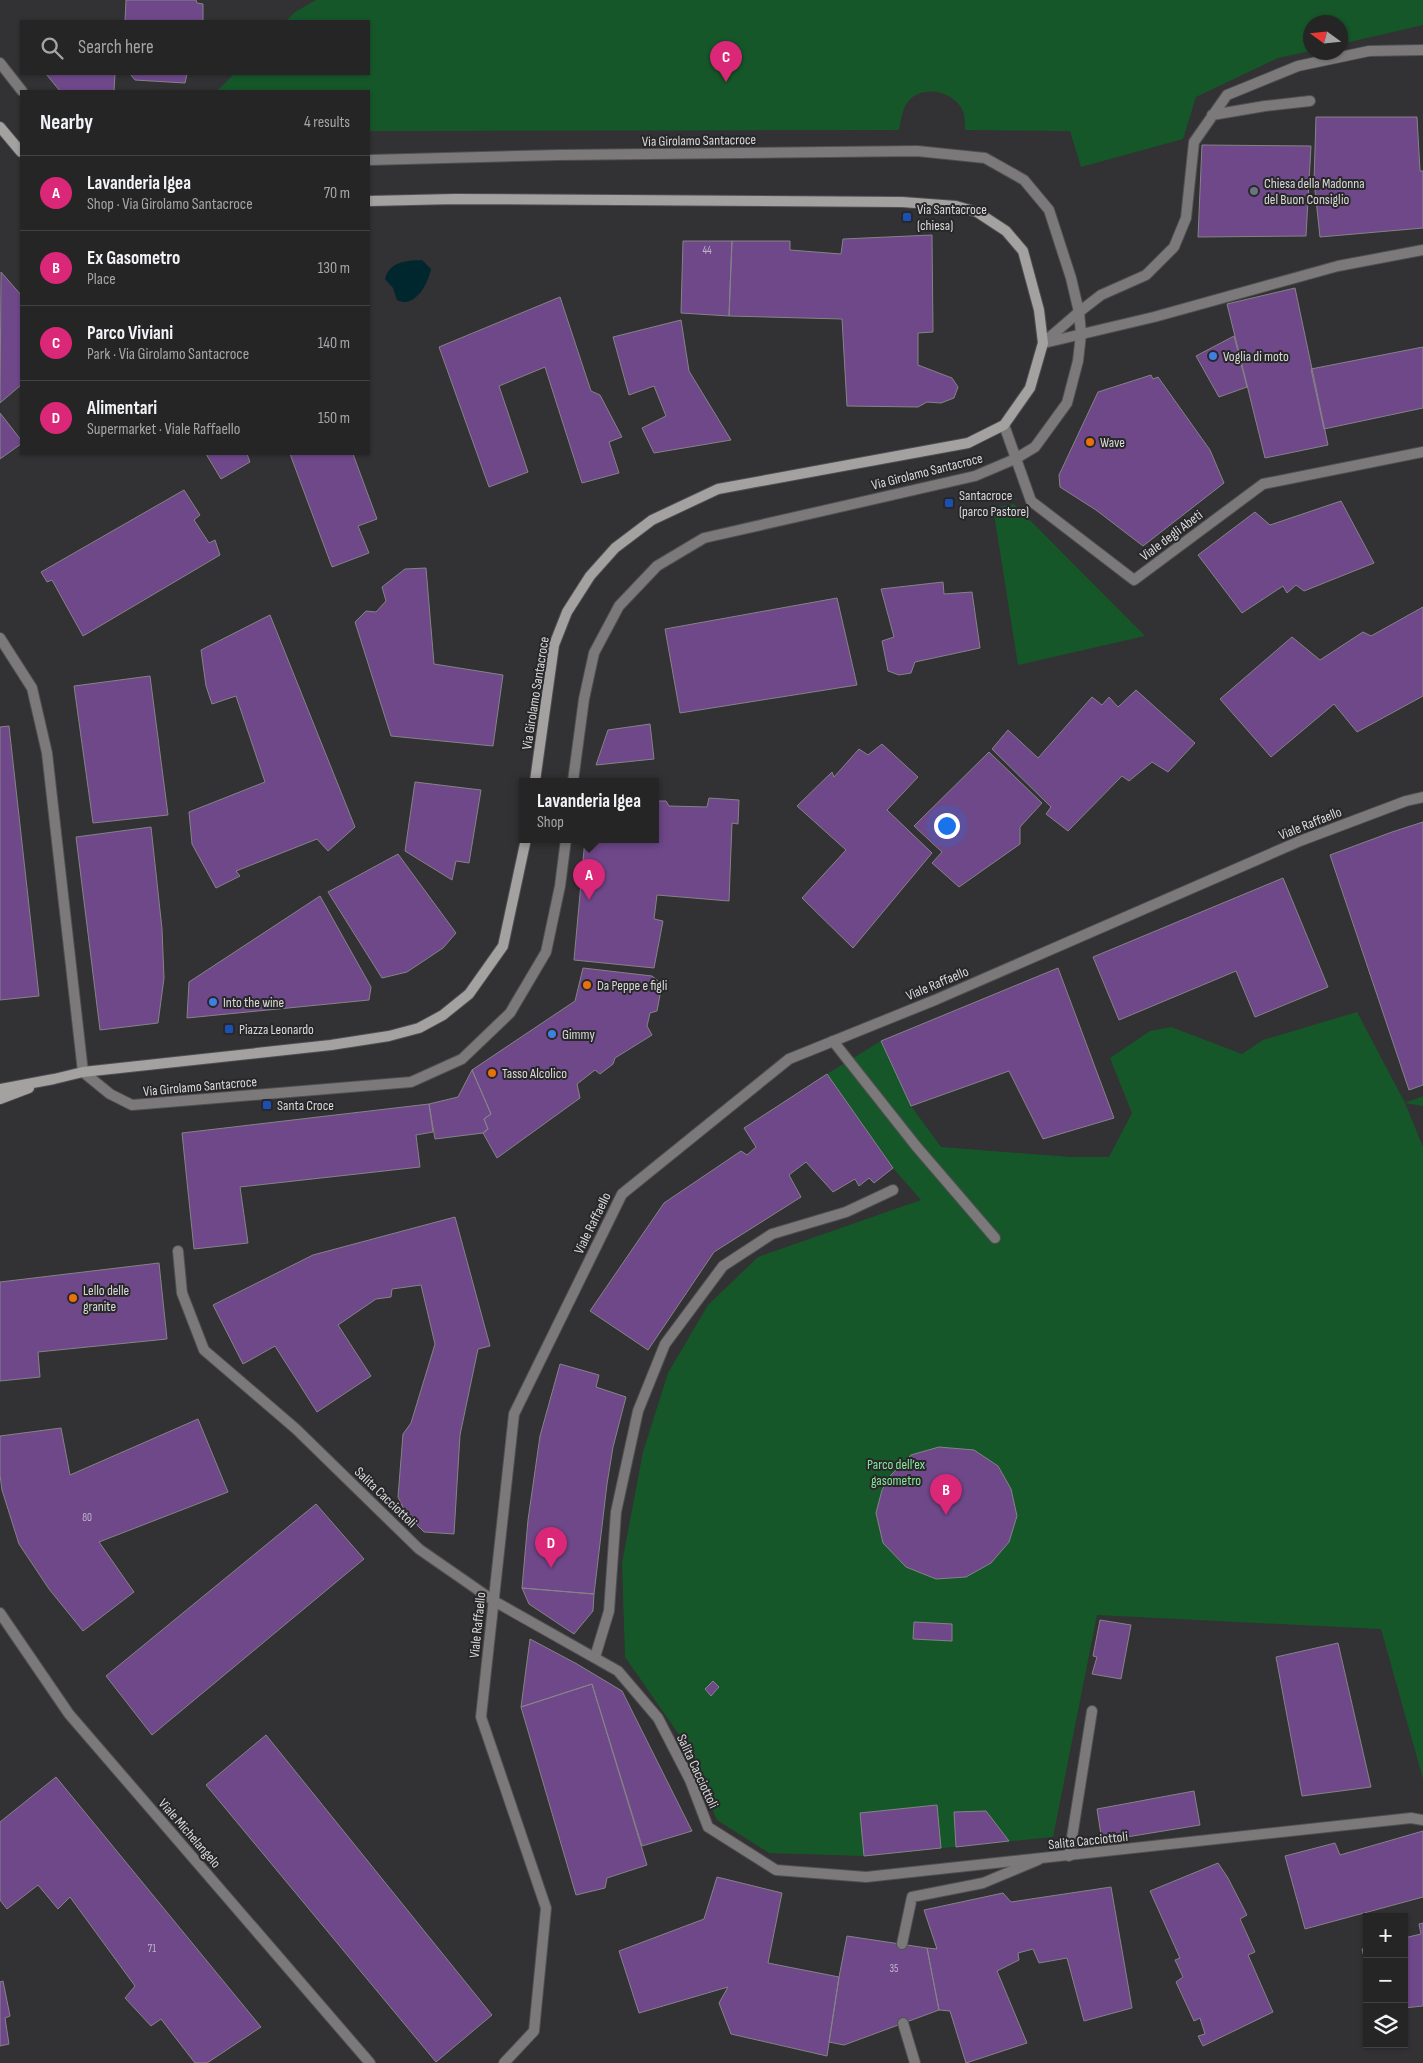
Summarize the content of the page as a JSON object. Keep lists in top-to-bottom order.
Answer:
{
  "streets": {
    "street": [
      "Via Girolamo Santacroce",
      "Viale degli Abeti",
      "Viale Raffaello",
      "Salita Cacciottoli",
      "Viale Michelangelo"
    ]
  },
  "crossings": [
    ["Via Girolamo Santacroce", "Viale degli Abeti"],
    ["Viale Raffaello", "Salita Cacciottoli"]
  ],
  "parks": ["Parco dell’ex gasometro"],
  "places": {
    "other": [
      "Chiesa della Madonna del Buon Consiglio",
      "Voglia di moto",
      "Wave",
      "Da Peppe e figli",
      "Into the wine",
      "Gimmy",
      "Tasso Alcolico",
      "Lello delle granite"
    ],
    "transit": [
      "Via Santacroce (chiesa)",
      "Santacroce (parco Pastore)",
      "Piazza Leonardo",
      "Santa Croce"
    ]
  },
  "house_numbers": [
    "44",
    "80",
    "71",
    "35"
  ],
  "north": "left",
  "page": {
    "search": "Search here",
    "pins": [
      "C",
      "A",
      "B",
      "D"
    ],
    "heading": ["Nearby", "4 results"],
    "list": [
      {
        "mark": "A",
        "name": "Lavanderia Igea",
        "note": "Shop · Via Girolamo Santacroce",
        "value": "70 m"
      },
      {
        "mark": "B",
        "name": "Ex Gasometro",
        "note": "Place",
        "value": "130 m"
      },
      {
        "mark": "C",
        "name": "Parco Viviani",
        "note": "Park · Via Girolamo Santacroce",
        "value": "140 m"
      },
      {
        "mark": "D",
        "name": "Alimentari",
        "note": "Supermarket · Viale Raffaello",
        "value": "150 m"
      }
    ],
    "popup": ["Lavanderia Igea", "Shop"],
    "map_buttons": ["+", "−"]
  }
}
